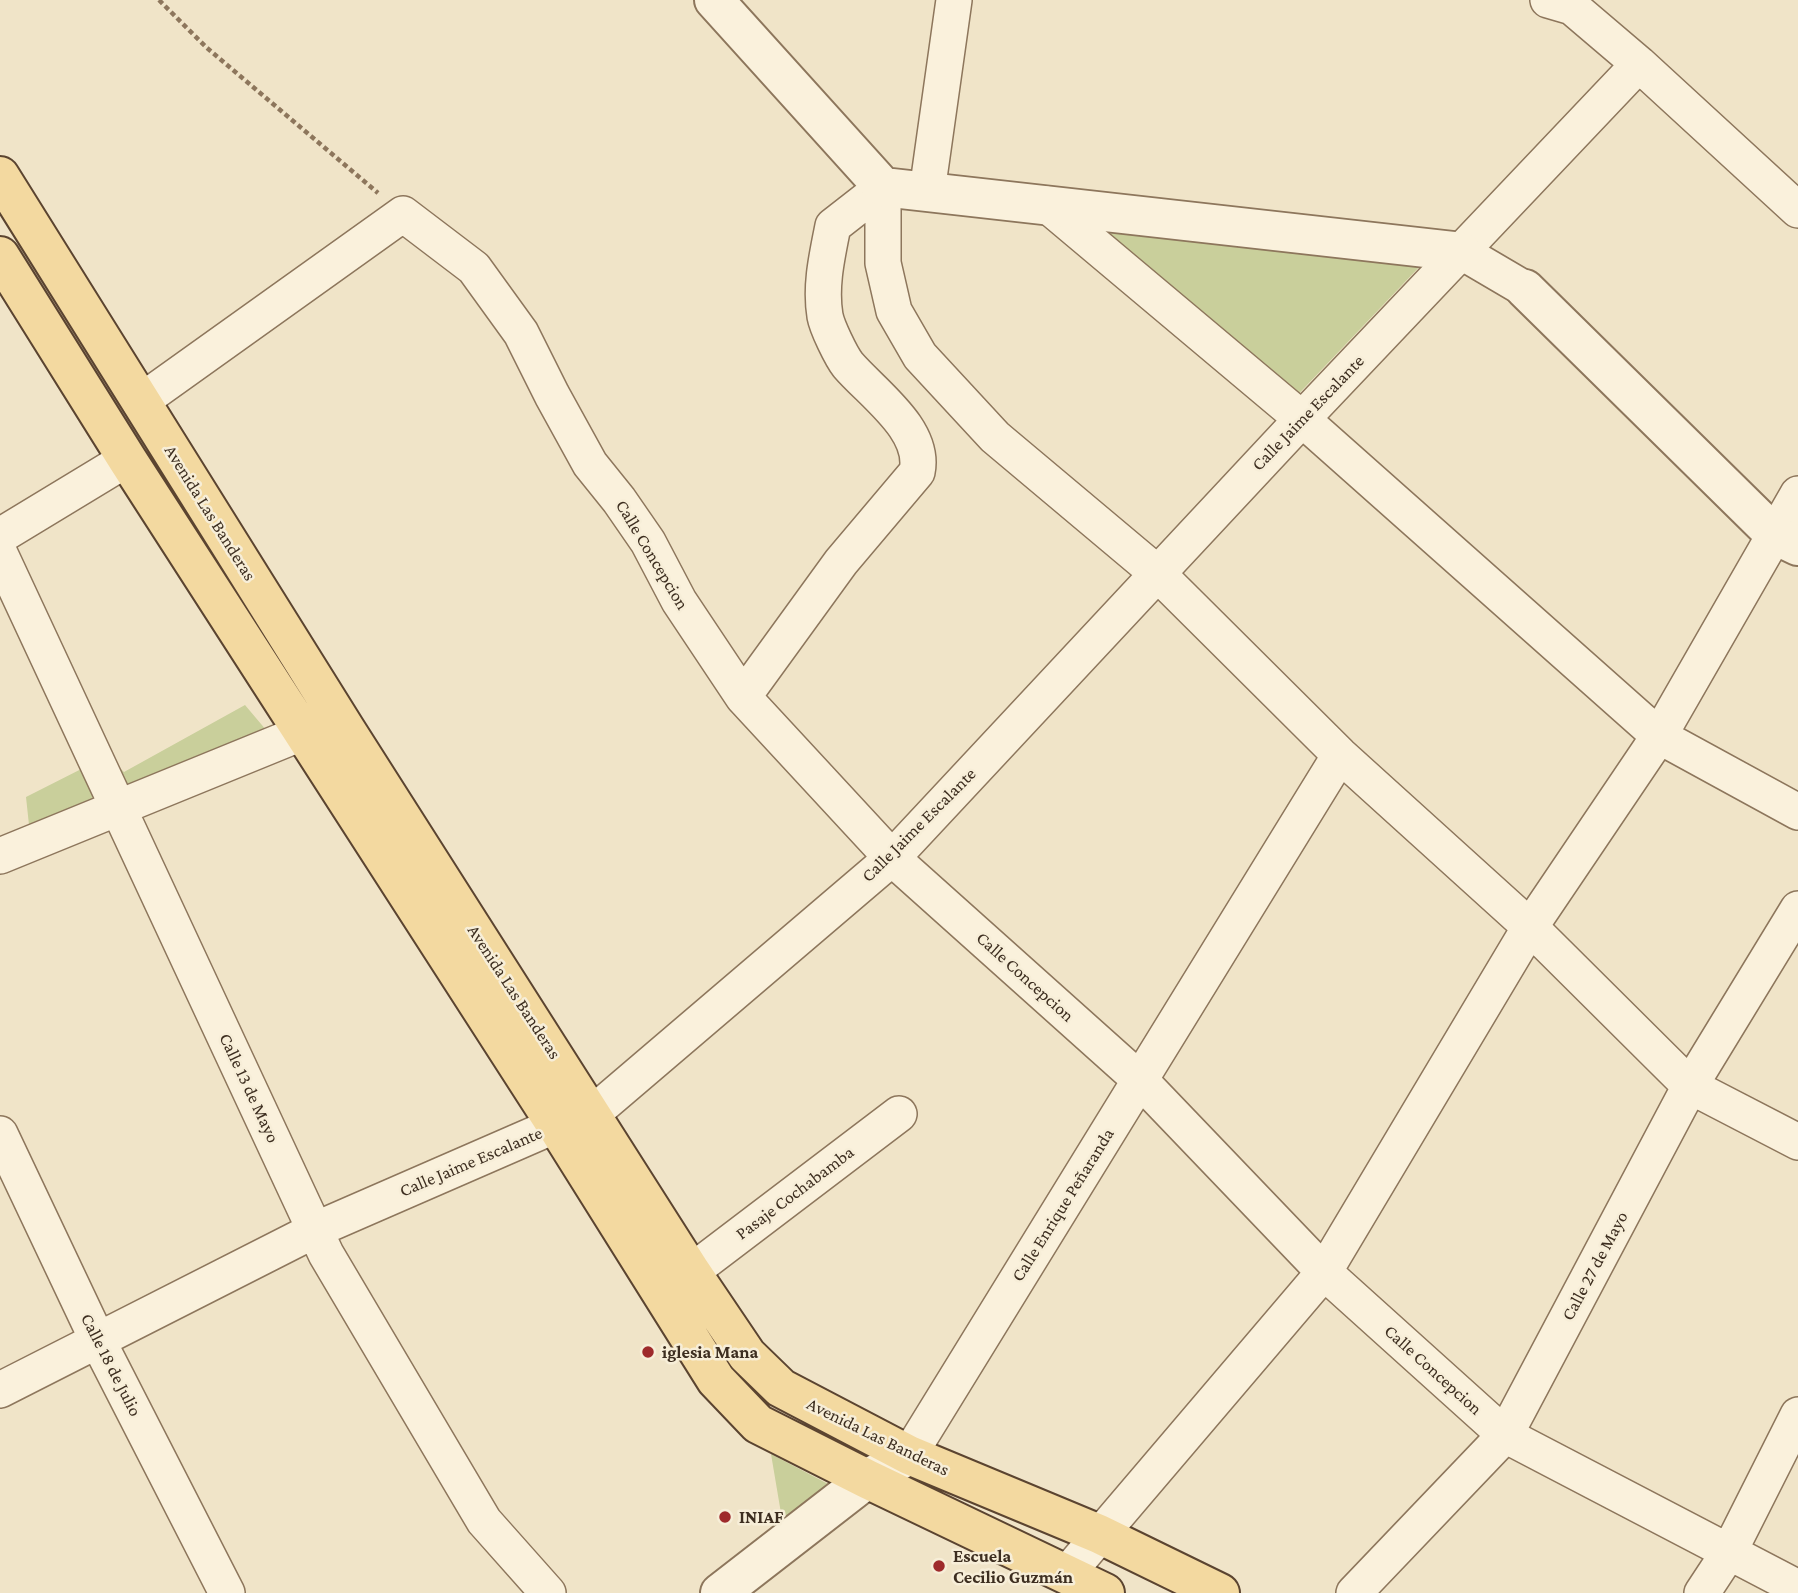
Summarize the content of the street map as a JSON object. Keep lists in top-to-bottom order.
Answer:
{
  "streets": {
    "main road": ["Avenida Las Banderas"],
    "street": [
      "Calle Jaime Escalante",
      "Calle Concepcion",
      "Calle 13 de Mayo",
      "Pasaje Cochabamba",
      "Calle Enrique Peñaranda",
      "Calle 27 de Mayo",
      "Calle 18 de Julio"
    ]
  },
  "crossings": [
    ["Calle Jaime Escalante", "Avenida Las Banderas"],
    ["Calle Jaime Escalante", "Calle Concepcion"],
    ["Calle Jaime Escalante", "Calle 13 de Mayo"],
    ["Calle Jaime Escalante", "Calle 18 de Julio"],
    ["Avenida Las Banderas", "Pasaje Cochabamba"],
    ["Avenida Las Banderas", "Calle Enrique Peñaranda"],
    ["Calle Concepcion", "Calle Enrique Peñaranda"],
    ["Calle Concepcion", "Calle 27 de Mayo"]
  ],
  "places": ["iglesia Mana", "INIAF", "Escuela Cecilio Guzmán"]
}
